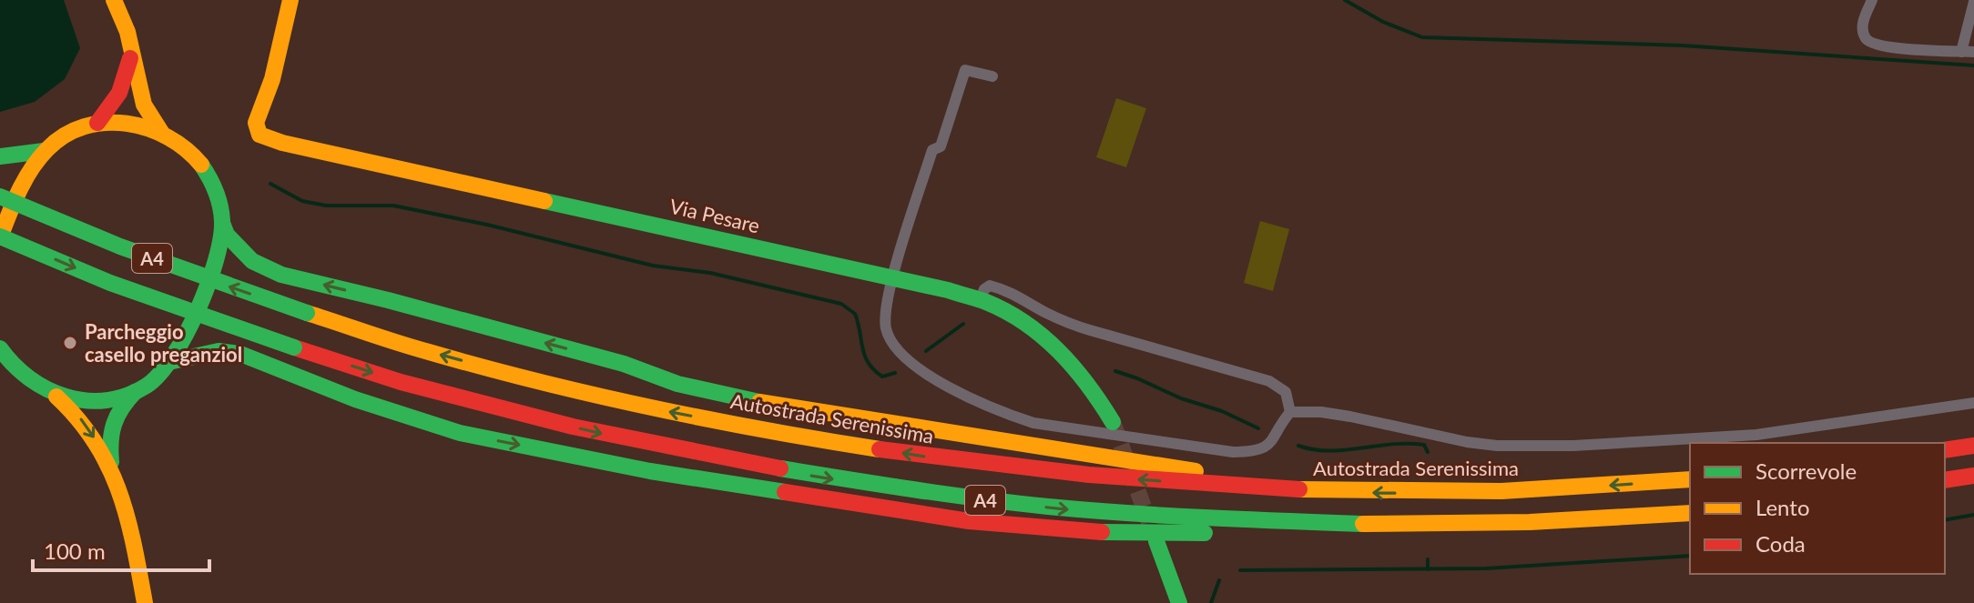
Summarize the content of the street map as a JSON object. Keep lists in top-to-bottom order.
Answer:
{
  "streets": {
    "main road": ["Via Pesare", "A4", "Autostrada Serenissima"]
  },
  "places": ["Parcheggio casello preganziol"],
  "legend": ["Scorrevole", "Lento", "Coda"],
  "scale_bar": "100 m"
}
